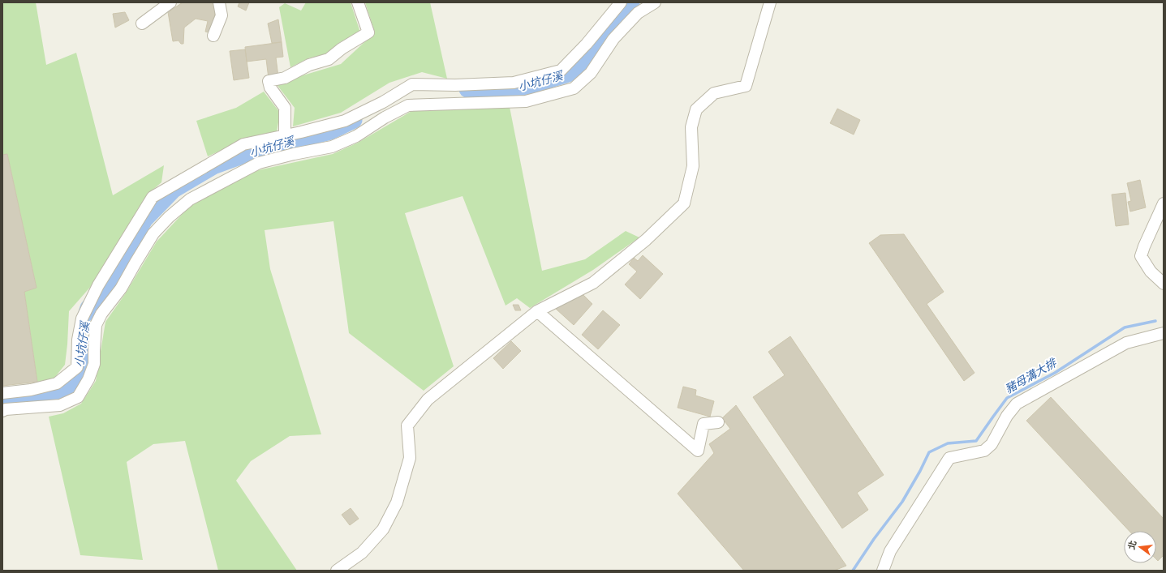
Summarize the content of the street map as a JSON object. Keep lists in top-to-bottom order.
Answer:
{
  "water": ["小坑仔溪", "豬母溝大排"],
  "north": "left"
}
